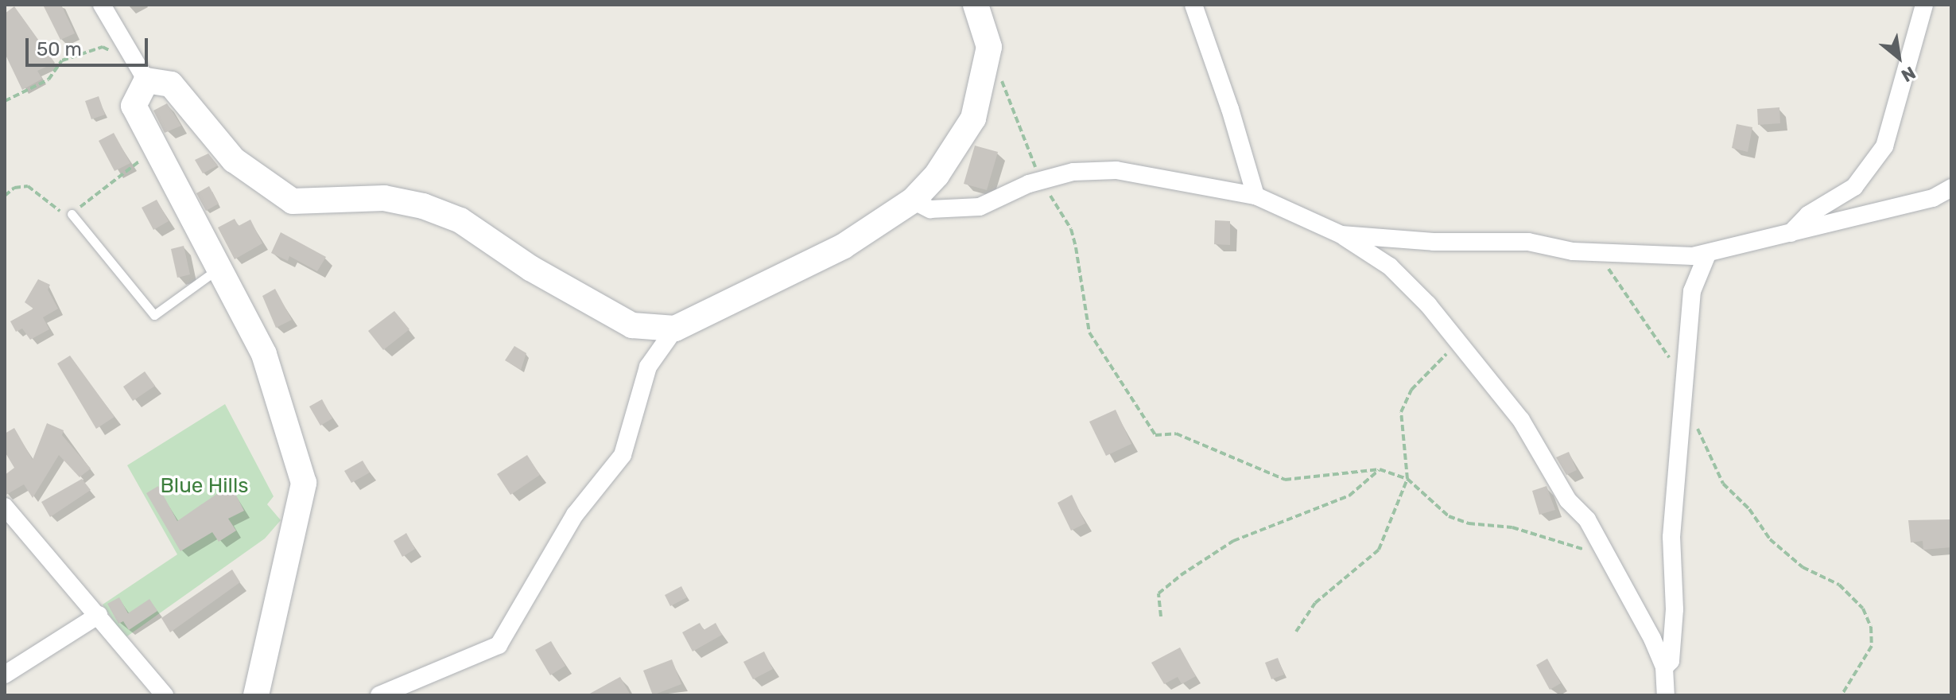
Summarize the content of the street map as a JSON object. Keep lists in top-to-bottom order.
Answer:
{
  "parks": ["Blue Hills"],
  "scale_bar": "50 m",
  "north": "bottom right"
}
